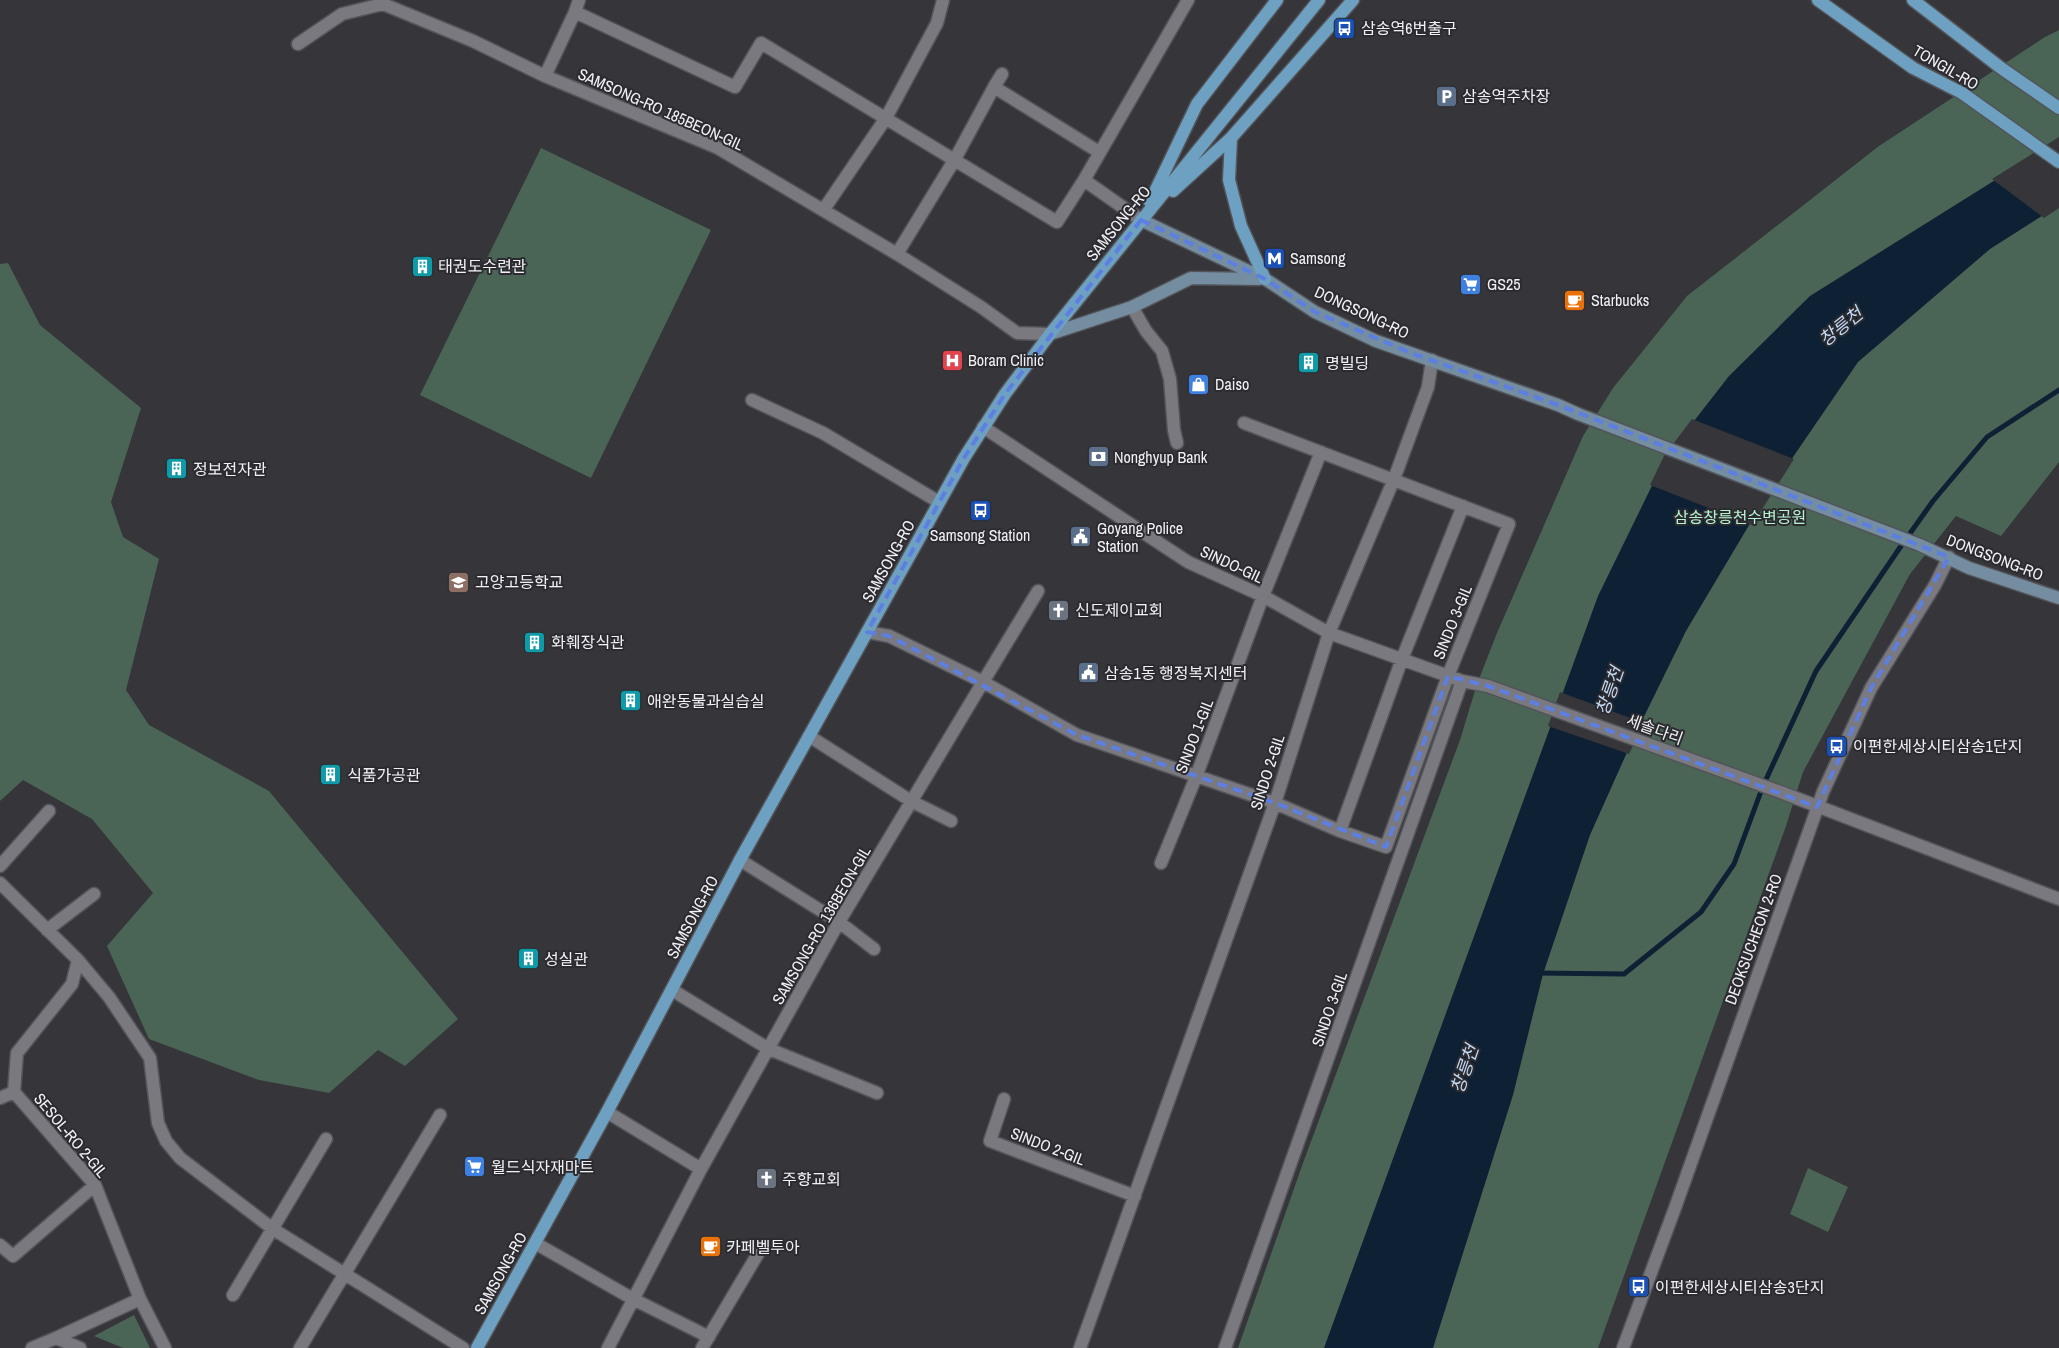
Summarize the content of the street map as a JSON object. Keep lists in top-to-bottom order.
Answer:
{
  "streets": {
    "main road": ["TONGIL-RO", "SAMSONG-RO", "DONGSONG-RO"],
    "street": [
      "SAMSONG-RO 185BEON-GIL",
      "SINDO-GIL",
      "SINDO 3-GIL",
      "세솔다리",
      "SINDO 1-GIL",
      "SINDO 2-GIL",
      "SAMSONG-RO 136BEON-GIL",
      "DEOKSUCHEON 2-RO",
      "SESOL-RO 2-GIL"
    ]
  },
  "crossings": [
    ["SAMSONG-RO 185BEON-GIL", "SAMSONG-RO"],
    ["SAMSONG-RO", "DONGSONG-RO"],
    ["SAMSONG-RO", "SINDO-GIL"],
    ["DONGSONG-RO", "SINDO 2-GIL"],
    ["DONGSONG-RO", "DEOKSUCHEON 2-RO"],
    ["SINDO-GIL", "SINDO 3-GIL"],
    ["SINDO-GIL", "세솔다리"],
    ["SINDO-GIL", "SINDO 1-GIL"],
    ["SINDO-GIL", "SINDO 2-GIL"],
    ["세솔다리", "DEOKSUCHEON 2-RO"]
  ],
  "water": ["창릉천"],
  "parks": ["삼송창릉천수변공원"],
  "places": {
    "bus stop": [
      "삼송역6번출구",
      "Samsong Station",
      "이편한세상시티삼송1단지",
      "이편한세상시티삼송3단지"
    ],
    "parking": ["삼송역주차장"],
    "metro station": ["Samsong"],
    "building": [
      "태권도수련관",
      "명빌딩",
      "정보전자관",
      "화훼장식관",
      "애완동물과실습실",
      "식품가공관",
      "성실관"
    ],
    "supermarket": ["GS25", "월드식자재마트"],
    "cafe": ["Starbucks", "카페벨투아"],
    "hospital": ["Boram Clinic"],
    "shop": ["Daiso"],
    "bank": ["Nonghyup Bank"],
    "public building": ["Goyang Police Station", "삼송1동 행정복지센터"],
    "school or university": ["고양고등학교"],
    "church": ["신도제이교회", "주향교회"]
  }
}
